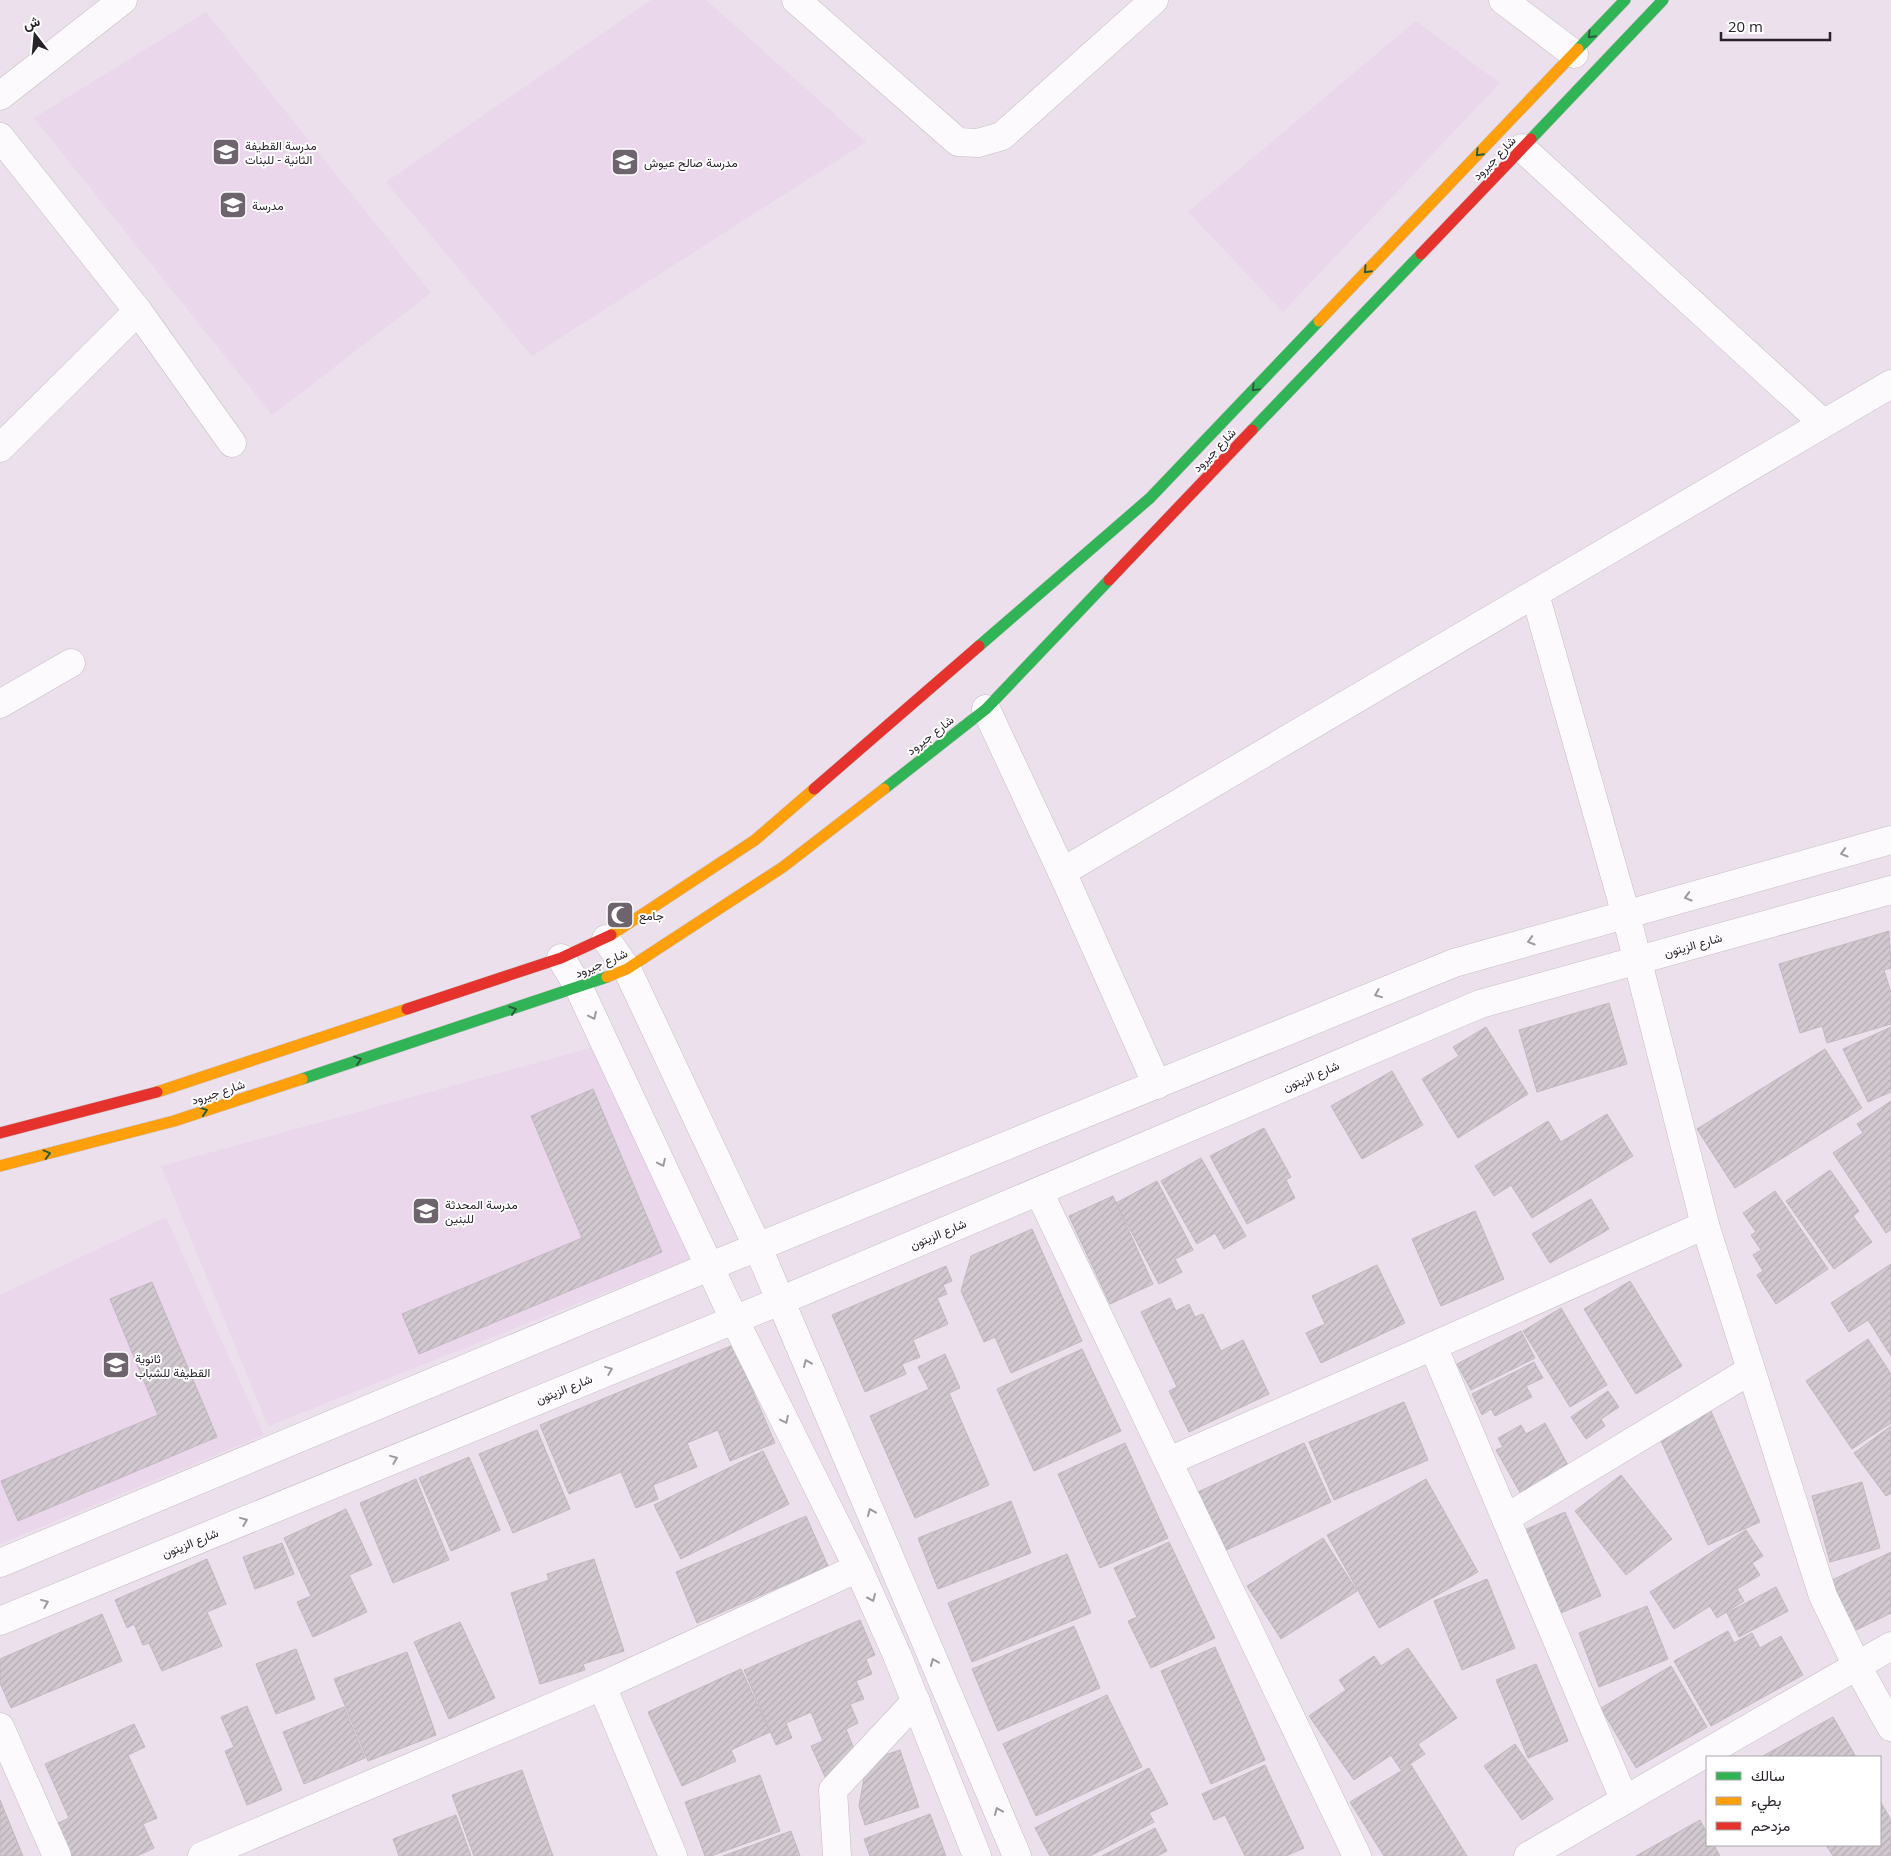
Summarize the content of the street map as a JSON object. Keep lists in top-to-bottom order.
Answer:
{
  "streets": {
    "main road": ["شارع جيرود"],
    "street": ["شارع الزيتون"]
  },
  "places": {
    "school or university": [
      "مدرسة القطيفة الثانية - للبنات",
      "مدرسة صالح عيوش",
      "مدرسة",
      "مدرسة المحدثة للبنين",
      "ثانوية القطيفة للشباب"
    ],
    "mosque": ["جامع"]
  },
  "legend": ["سالك", "بطيء", "مزدحم"],
  "scale_bar": "20 m",
  "north": "top"
}
